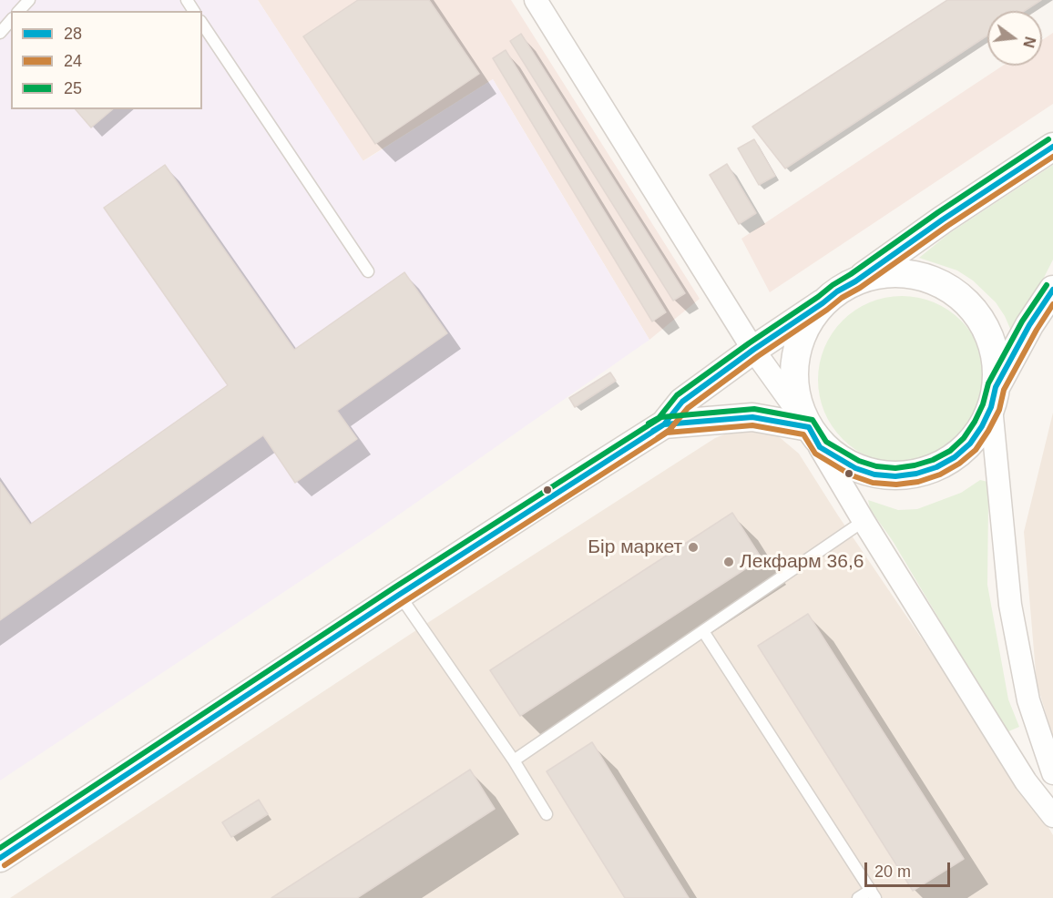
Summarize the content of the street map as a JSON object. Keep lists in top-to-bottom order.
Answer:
{
  "places": ["Бір маркет", "Лекфарм 36,6"],
  "lines": ["transit line 25", "transit line 28", "transit line 24"],
  "legend": ["28", "24", "25"],
  "scale_bar": "20 m",
  "north": "right"
}
